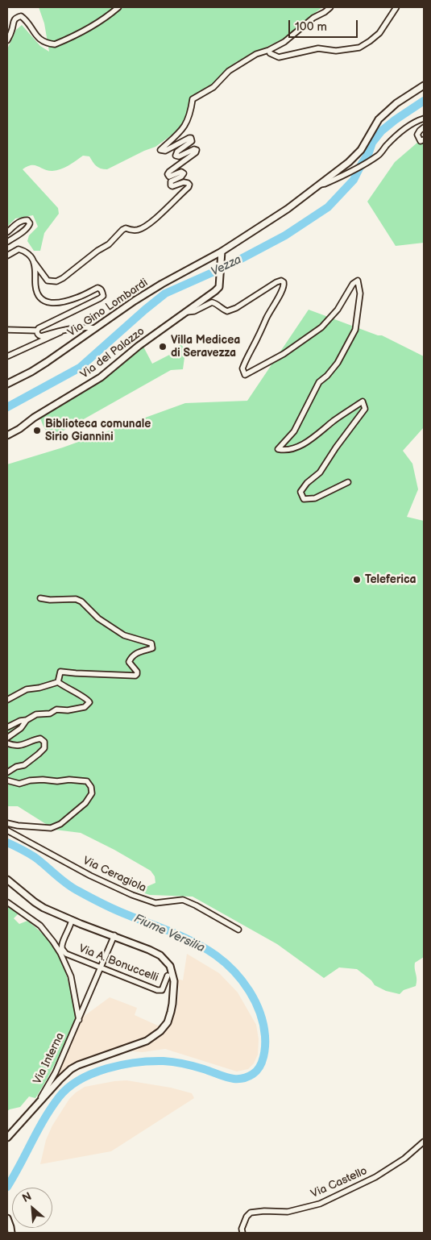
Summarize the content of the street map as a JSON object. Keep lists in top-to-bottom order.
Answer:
{
  "streets": {
    "main road": ["Via Gino Lombardi", "Via del Palazzo"],
    "street": [
      "Via Ceragiola",
      "Via A. Bonuccelli",
      "Via Interna",
      "Via Castello"
    ]
  },
  "crossings": [
    ["Via Gino Lombardi", "Via del Palazzo"],
    ["Via A. Bonuccelli", "Via Interna"]
  ],
  "water": ["Vezza", "Fiume Versilia"],
  "places": ["Villa Medicea di Seravezza", "Biblioteca comunale Sirio Giannini", "Teleferica"],
  "scale_bar": "100 m",
  "north": "top left"
}
